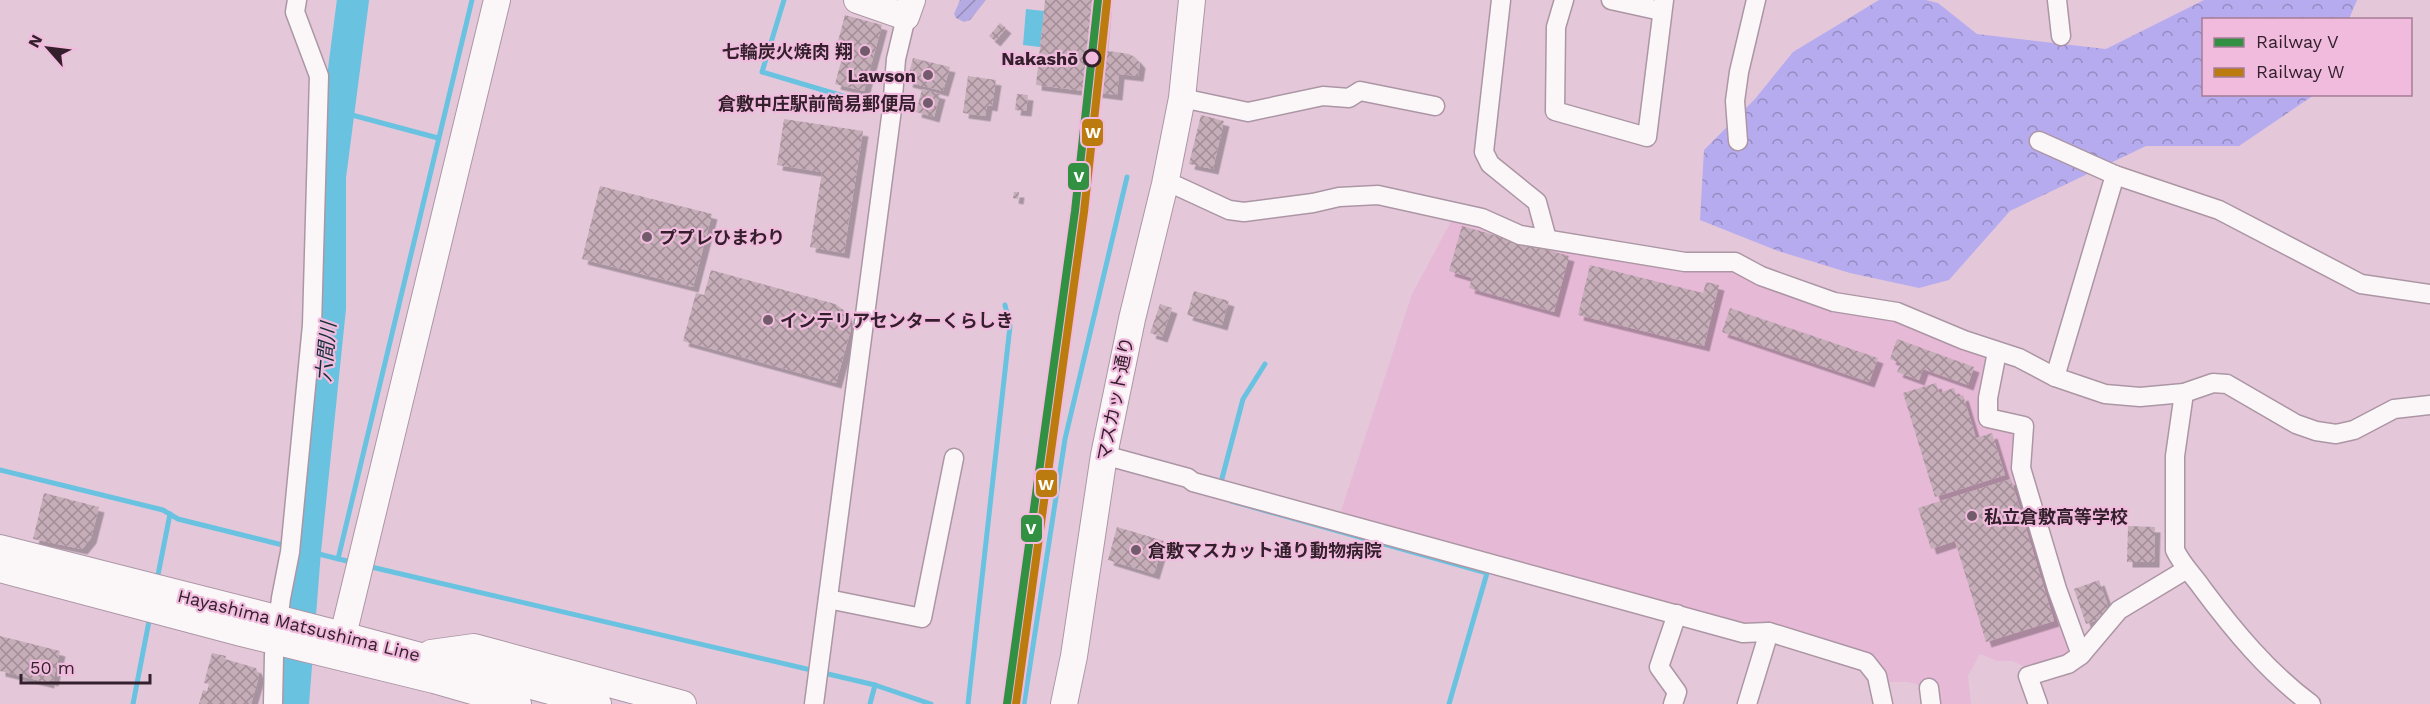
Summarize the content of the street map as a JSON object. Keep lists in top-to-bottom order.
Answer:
{
  "streets": {
    "street": ["マスカット通り", "Hayashima Matsushima Line"]
  },
  "water": ["六間川"],
  "places": [
    "七輪炭火焼肉 翔",
    "Nakashō",
    "Lawson",
    "倉敷中庄駅前簡易郵便局",
    "ププレひまわり",
    "インテリアセンターくらしき",
    "私立倉敷高等学校",
    "倉敷マスカット通り動物病院"
  ],
  "lines": ["rail line V", "rail line W"],
  "legend": ["Railway V", "Railway W"],
  "scale_bar": "50 m",
  "north": "top left"
}
